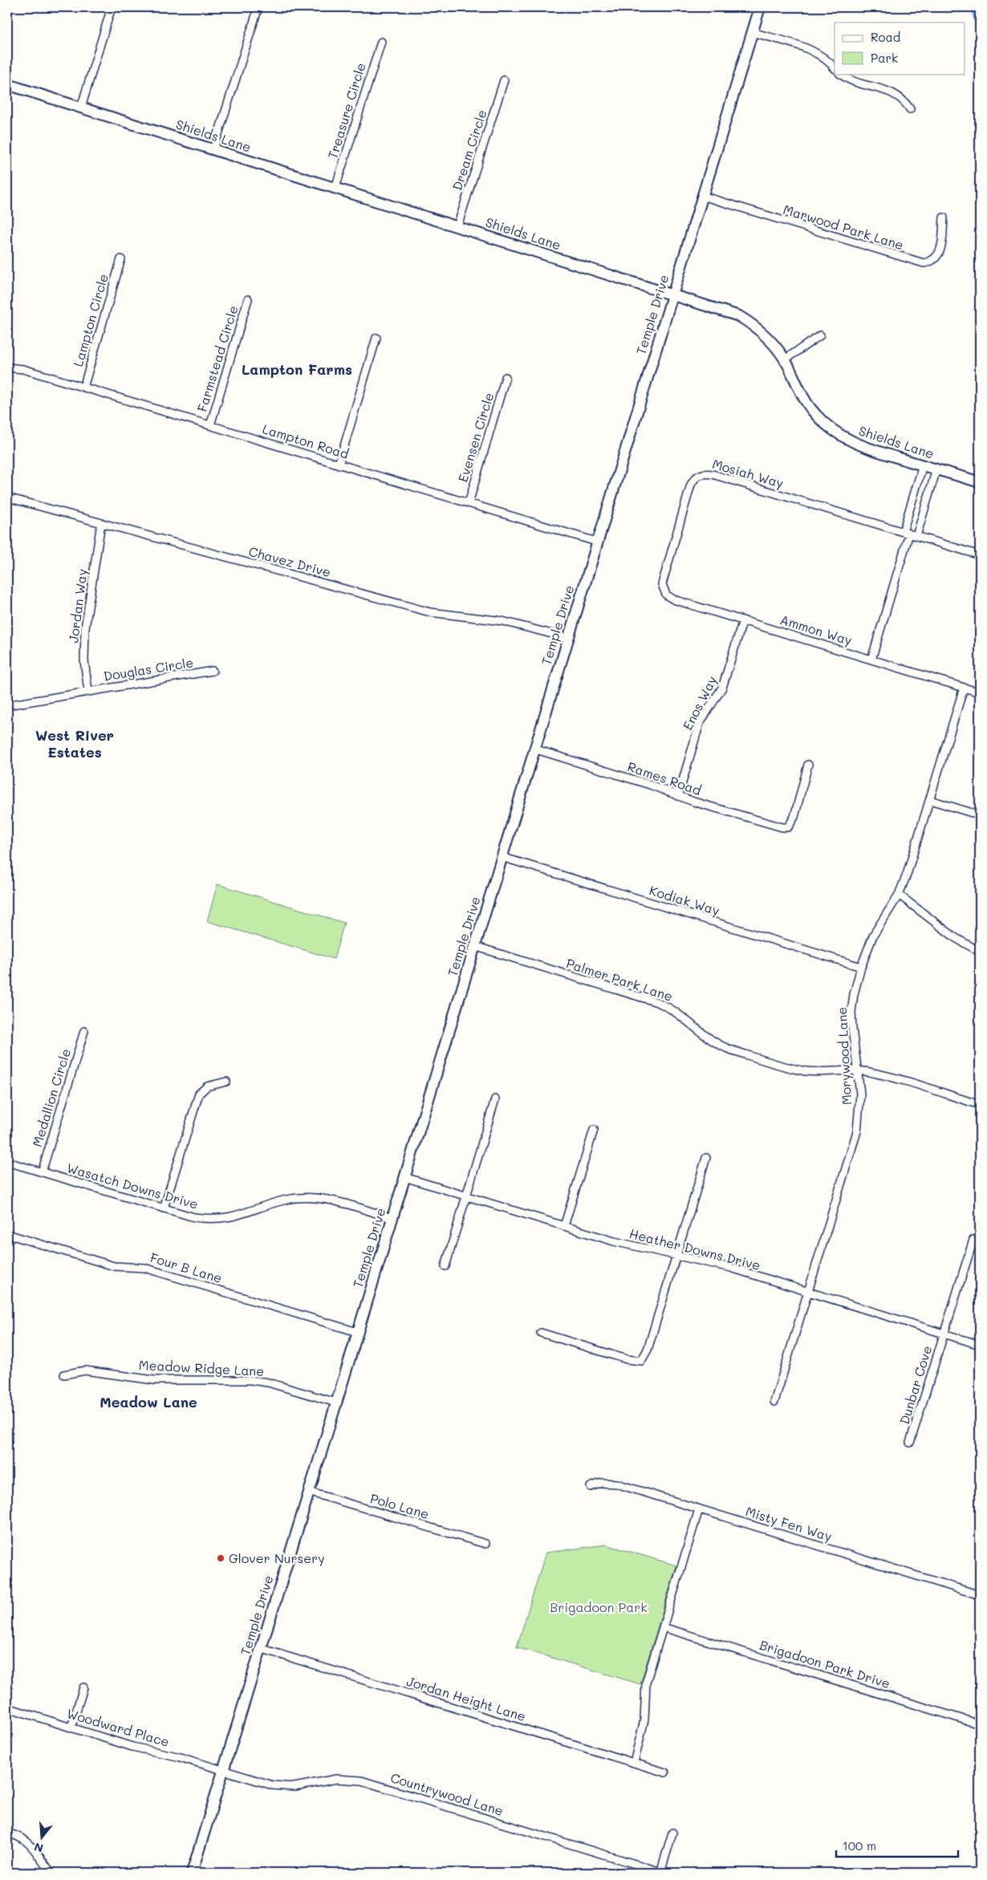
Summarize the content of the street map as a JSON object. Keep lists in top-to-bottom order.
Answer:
{
  "streets": {
    "street": [
      "Treasure Circle",
      "Shields Lane",
      "Dream Circle",
      "Marwood Park Lane",
      "Temple Drive",
      "Lampton Circle",
      "Farmstead Circle",
      "Evensen Circle",
      "Lampton Road",
      "Mosiah Way",
      "Chavez Drive",
      "Jordan Way",
      "Ammon Way",
      "Douglas Circle",
      "Enos Way",
      "Rames Road",
      "Kodiak Way",
      "Palmer Park Lane",
      "Morywood Lane",
      "Medallion Circle",
      "Wasatch Downs Drive",
      "Heather Downs Drive",
      "Four B Lane",
      "Meadow Ridge Lane",
      "Dunbar Cove",
      "Polo Lane",
      "Misty Fen Way",
      "Brigadoon Park Drive",
      "Jordan Height Lane",
      "Woodward Place",
      "Countrywood Lane"
    ]
  },
  "crossings": [
    ["Treasure Circle", "Shields Lane"],
    ["Shields Lane", "Dream Circle"],
    ["Shields Lane", "Temple Drive"],
    ["Marwood Park Lane", "Temple Drive"],
    ["Temple Drive", "Lampton Road"],
    ["Temple Drive", "Chavez Drive"],
    ["Temple Drive", "Rames Road"],
    ["Temple Drive", "Kodiak Way"],
    ["Temple Drive", "Palmer Park Lane"],
    ["Temple Drive", "Wasatch Downs Drive"],
    ["Temple Drive", "Heather Downs Drive"],
    ["Temple Drive", "Four B Lane"],
    ["Temple Drive", "Meadow Ridge Lane"],
    ["Temple Drive", "Polo Lane"],
    ["Temple Drive", "Jordan Height Lane"],
    ["Temple Drive", "Woodward Place"],
    ["Temple Drive", "Countrywood Lane"],
    ["Lampton Circle", "Lampton Road"],
    ["Farmstead Circle", "Lampton Road"],
    ["Evensen Circle", "Lampton Road"],
    ["Mosiah Way", "Ammon Way"],
    ["Chavez Drive", "Jordan Way"],
    ["Jordan Way", "Douglas Circle"],
    ["Ammon Way", "Enos Way"],
    ["Ammon Way", "Morywood Lane"],
    ["Enos Way", "Rames Road"],
    ["Kodiak Way", "Morywood Lane"],
    ["Palmer Park Lane", "Morywood Lane"],
    ["Morywood Lane", "Heather Downs Drive"],
    ["Medallion Circle", "Wasatch Downs Drive"],
    ["Heather Downs Drive", "Dunbar Cove"],
    ["Woodward Place", "Countrywood Lane"]
  ],
  "districts": ["Lampton Farms", "West River Estates", "Meadow Lane"],
  "parks": ["Brigadoon Park"],
  "places": ["Glover Nursery"],
  "legend": ["Road", "Park"],
  "scale_bar": "100 m",
  "north": "bottom"
}
